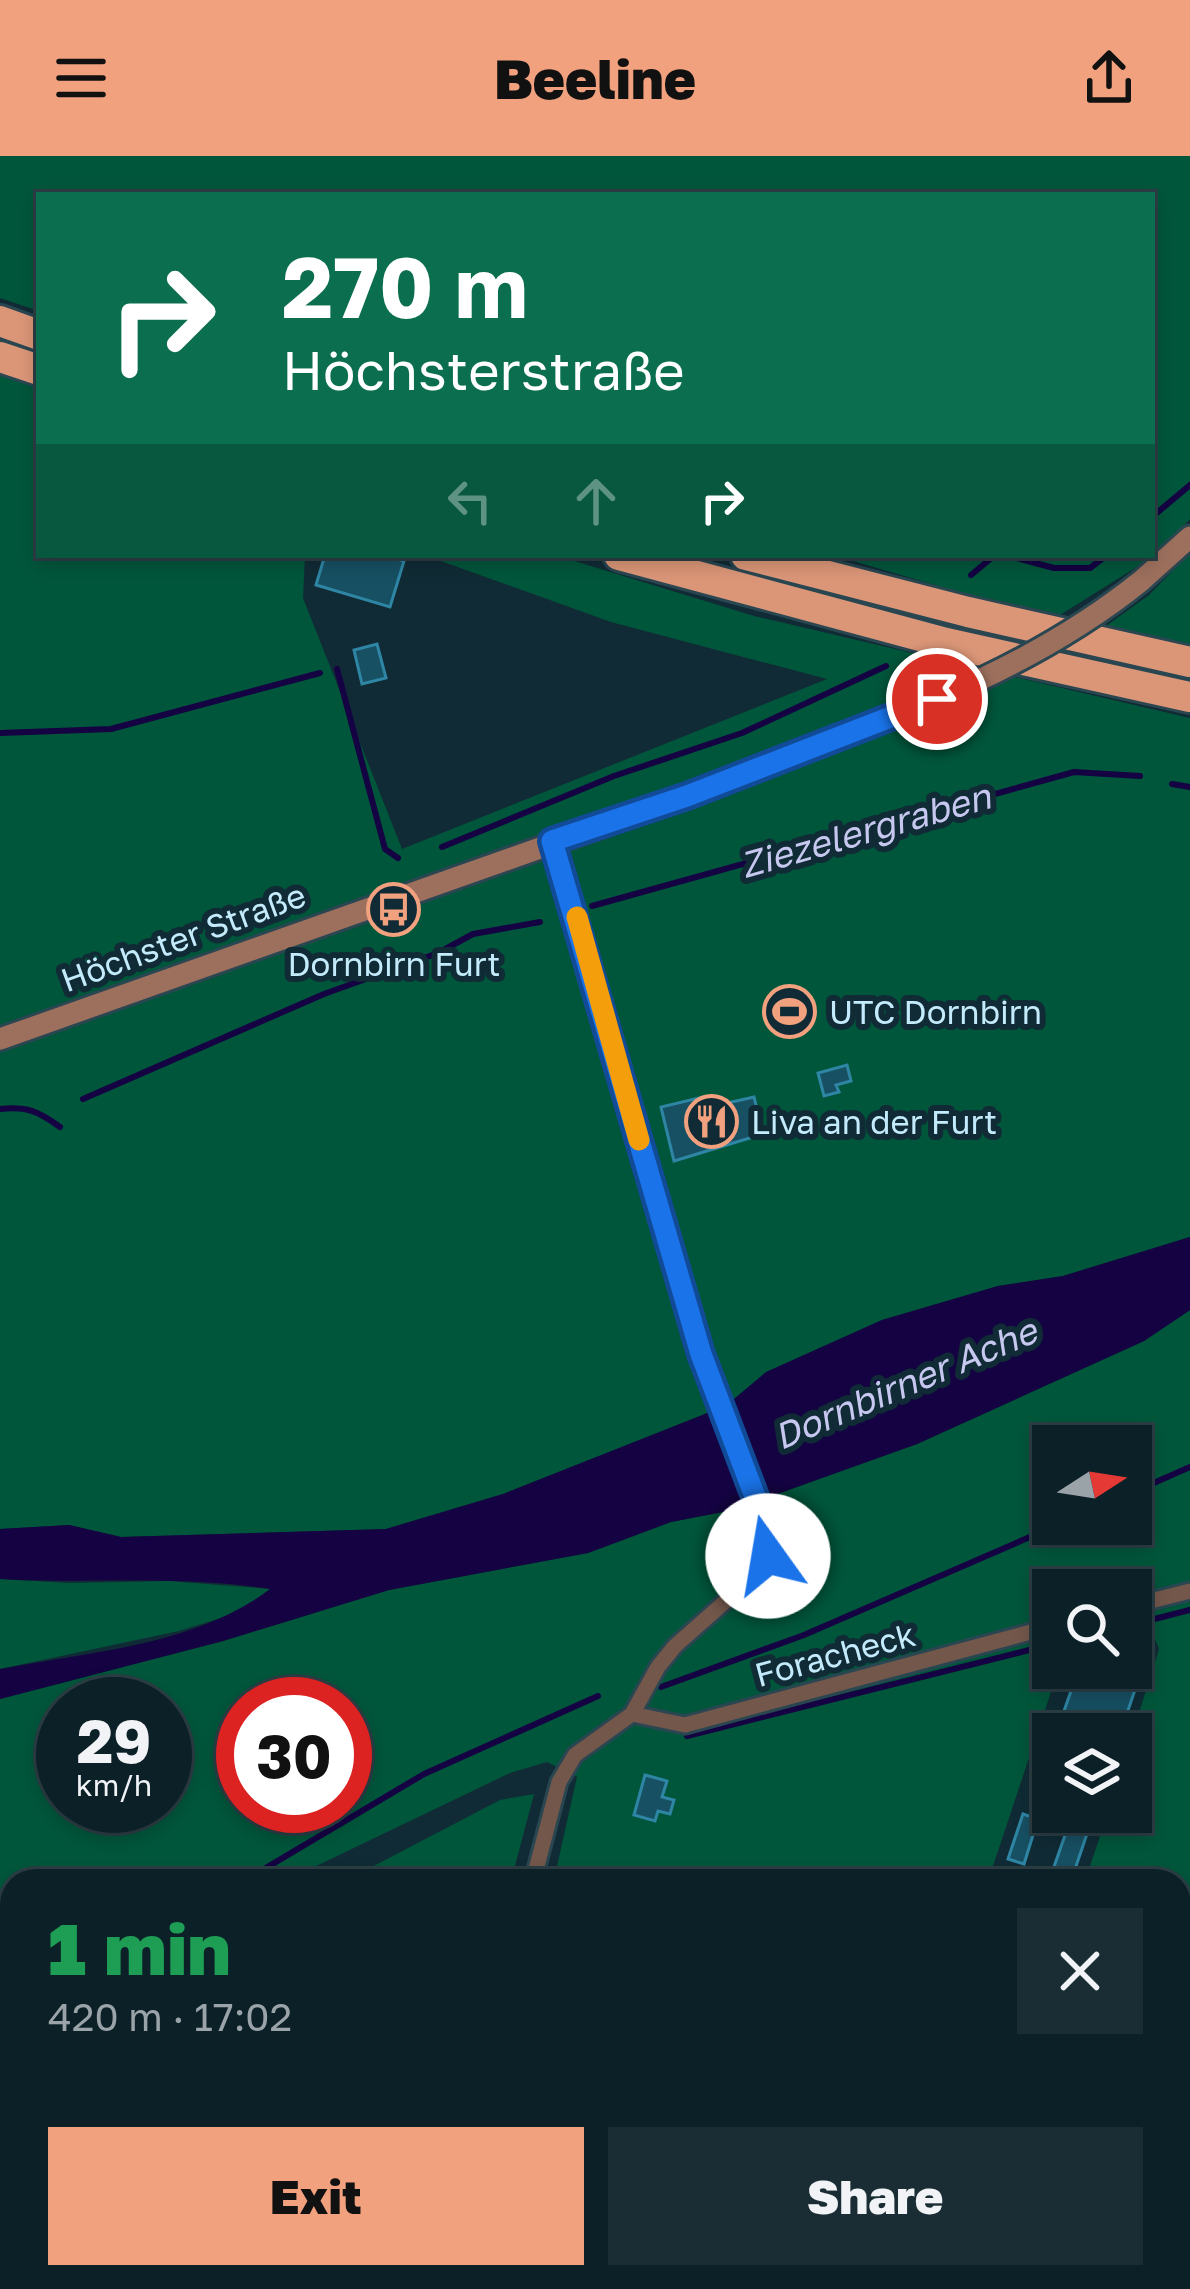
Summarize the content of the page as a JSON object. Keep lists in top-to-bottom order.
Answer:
{
  "streets": {
    "main road": ["Höchster Straße"],
    "street": ["Foracheck"]
  },
  "water": ["Ziezelergraben", "Dornbirner Ache"],
  "places": {
    "bus stop": ["Dornbirn Furt"],
    "sports": ["UTC Dornbirn"],
    "restaurant": ["Liva an der Furt"]
  },
  "north": "right",
  "page": {
    "header": "Beeline",
    "turn": ["270 m", "Höchsterstraße"],
    "speed": "29 km/h",
    "limit": "30",
    "heading": ["1 min", "420 m · 17:02"],
    "buttons": ["Exit", "Share"]
  }
}
